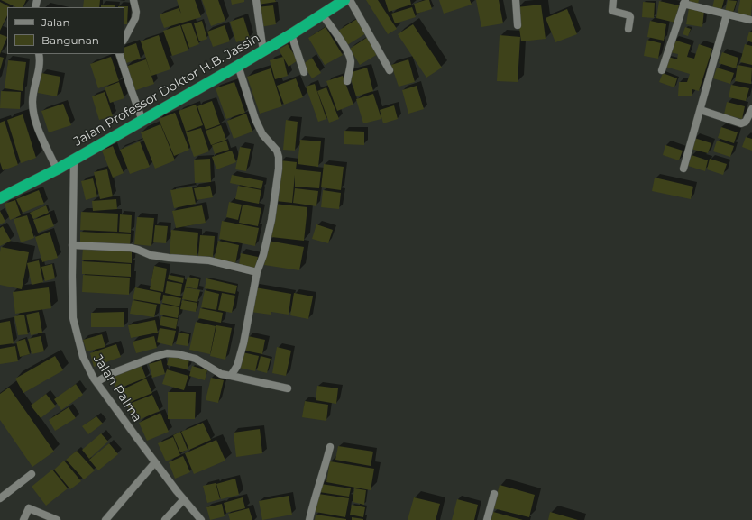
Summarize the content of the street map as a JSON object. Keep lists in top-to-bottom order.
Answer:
{
  "streets": {
    "highway": ["Jalan Professor Doktor H.B. Jassin"],
    "street": ["Jalan Palma"]
  },
  "crossings": [
    ["Jalan Professor Doktor H.B. Jassin", "Jalan Palma"]
  ],
  "legend": ["Jalan", "Bangunan"]
}
